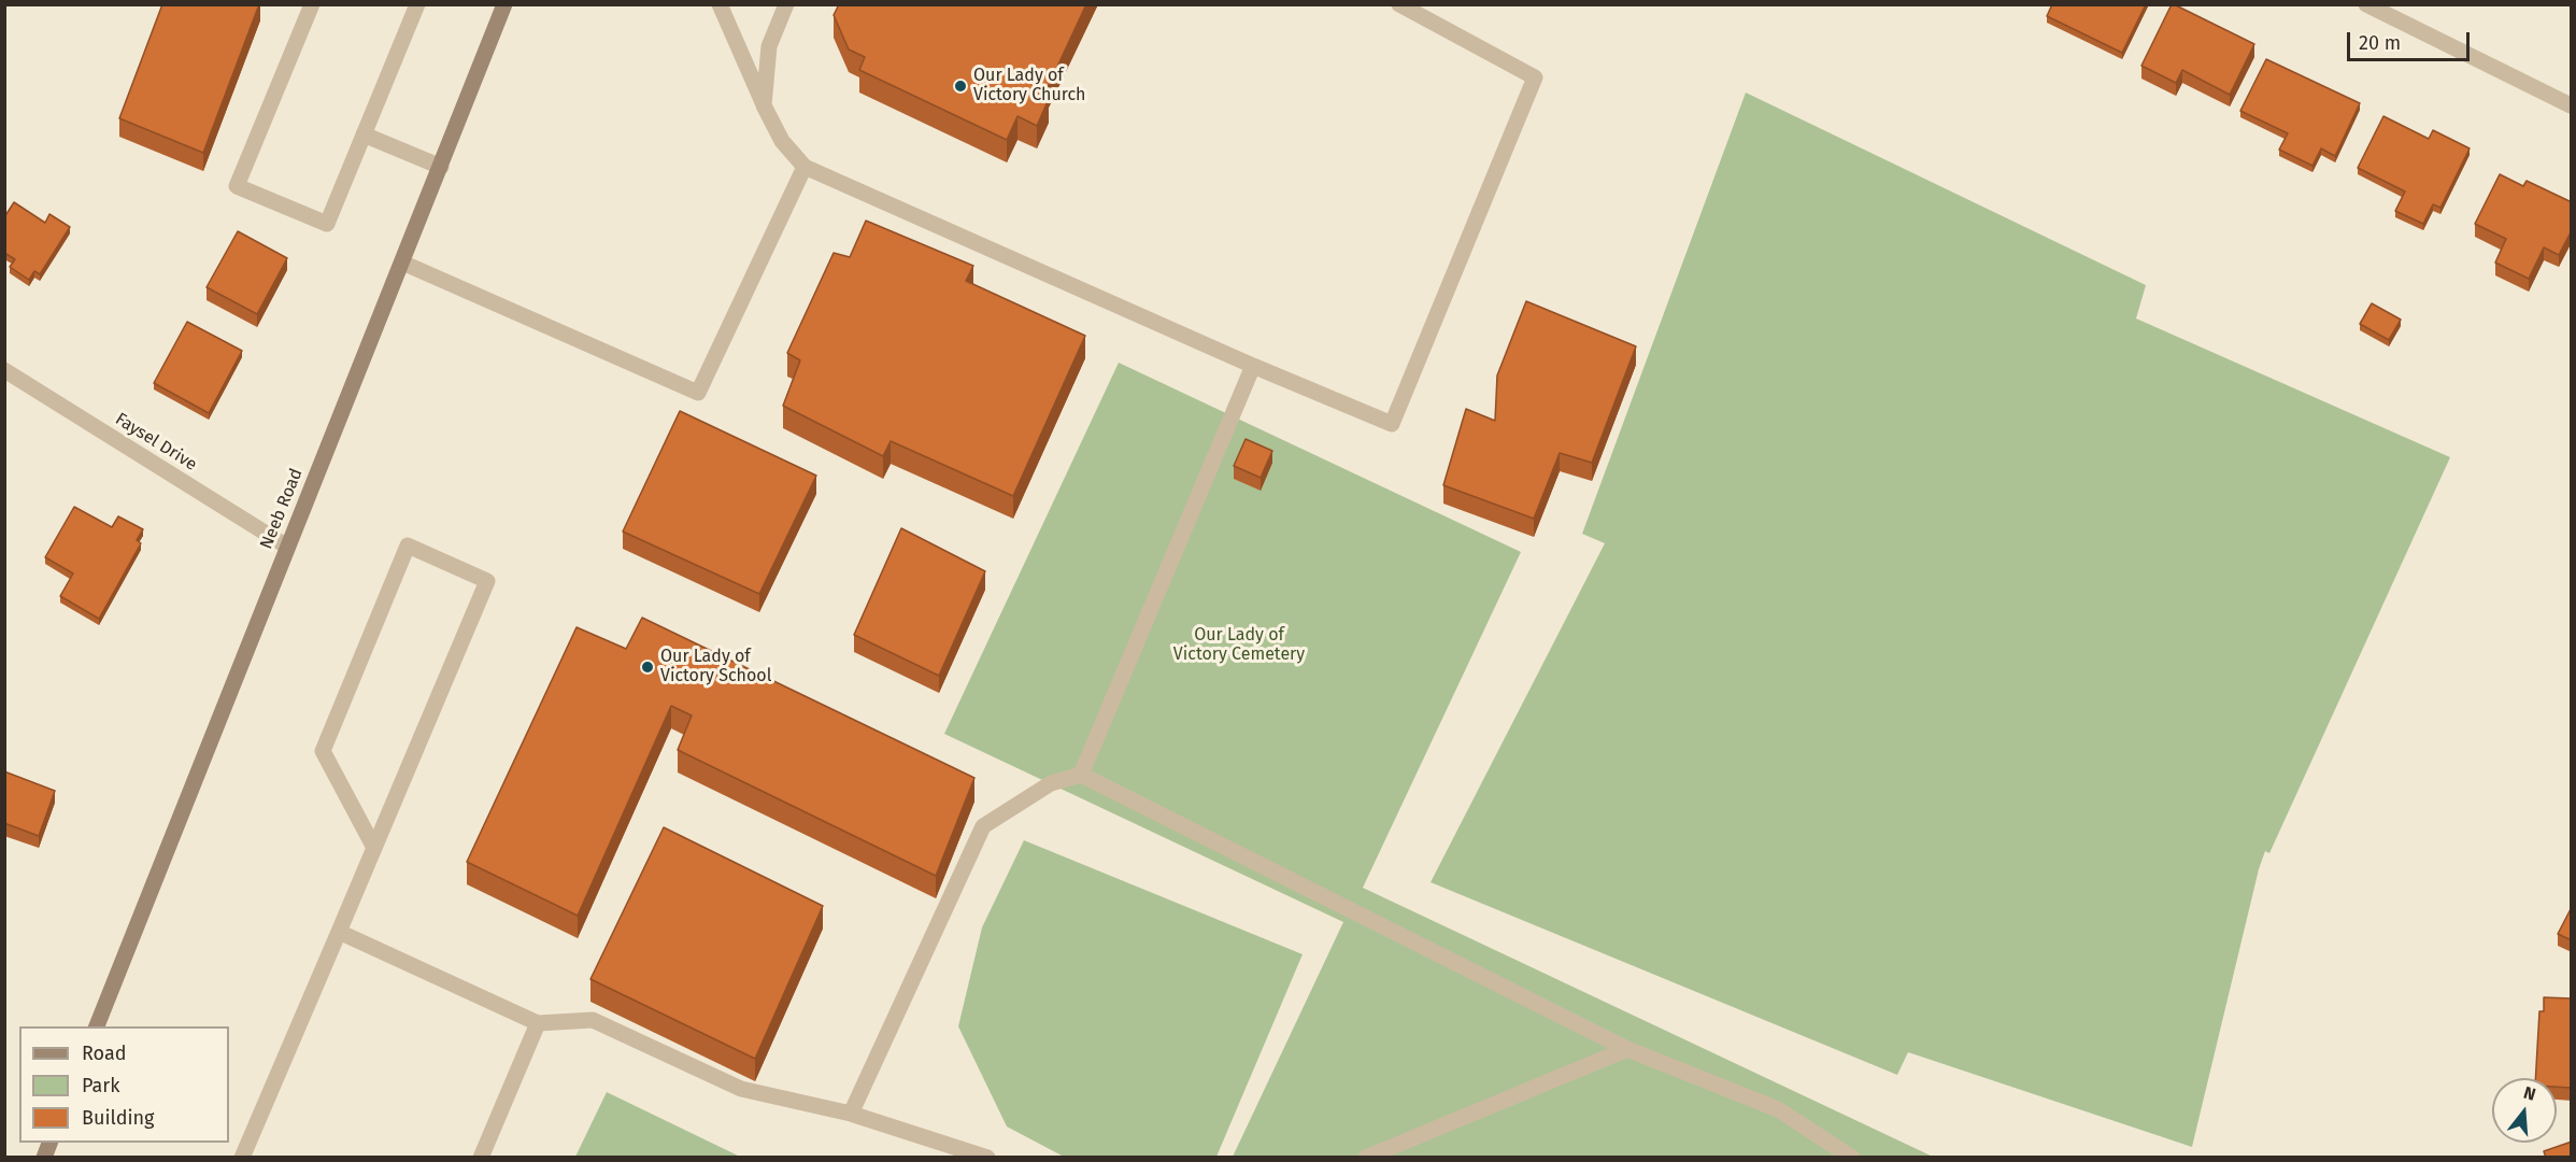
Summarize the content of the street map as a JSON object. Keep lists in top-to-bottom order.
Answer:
{
  "streets": {
    "street": ["Faysel Drive", "Neeb Road"]
  },
  "crossings": [
    ["Faysel Drive", "Neeb Road"]
  ],
  "parks": ["Our Lady of Victory Cemetery"],
  "places": ["Our Lady of Victory Church", "Our Lady of Victory School"],
  "legend": ["Road", "Park", "Building"],
  "scale_bar": "20 m",
  "north": "top"
}
